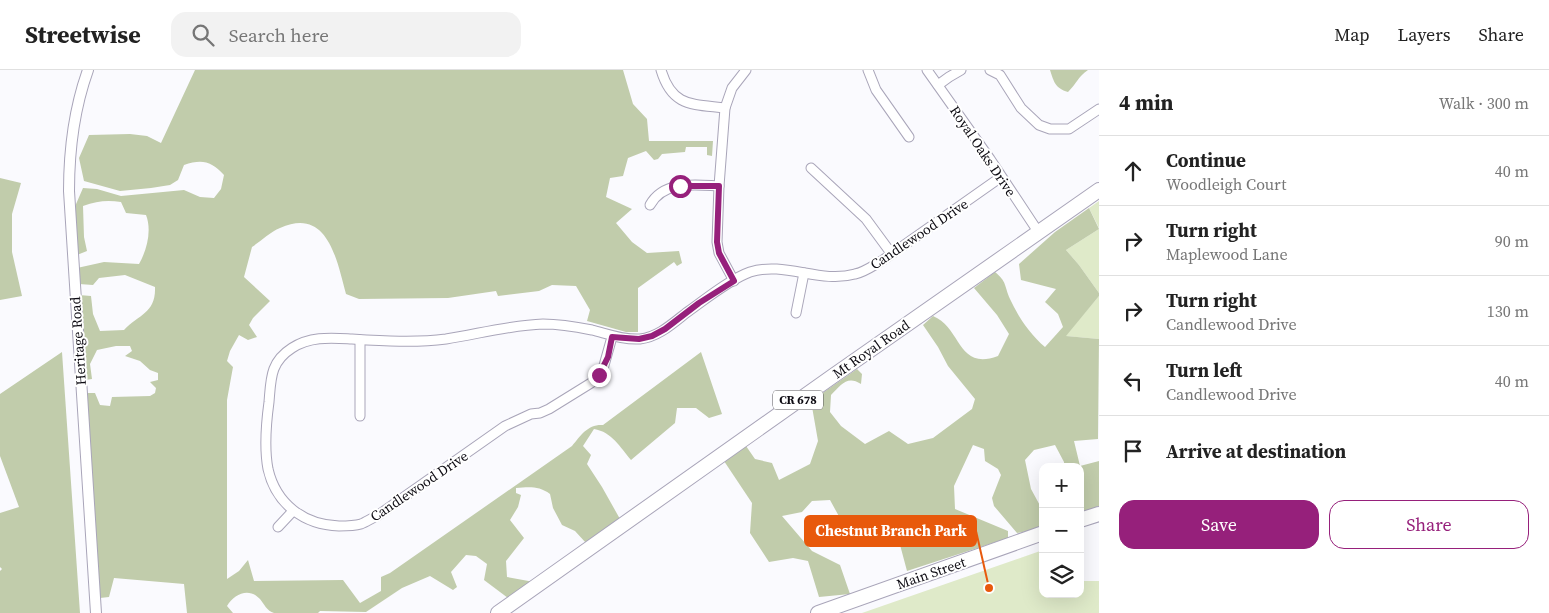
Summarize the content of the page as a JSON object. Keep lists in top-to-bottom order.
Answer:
{
  "streets": {
    "main road": ["Mt Royal Road", "CR 678", "Main Street"],
    "street": ["Royal Oaks Drive", "Candlewood Drive", "Heritage Road"]
  },
  "crossings": [
    ["Royal Oaks Drive", "Candlewood Drive"],
    ["Royal Oaks Drive", "Mt Royal Road"]
  ],
  "places": ["Chestnut Branch Park"],
  "page": {
    "header": "Streetwise",
    "search": "Search here",
    "nav": ["Map", "Layers", "Share"],
    "heading": ["4 min", "Walk · 300 m"],
    "list": [
      ["Continue", "Woodleigh Court", "40 m"],
      ["Turn right", "Maplewood Lane", "90 m"],
      ["Turn right", "Candlewood Drive", "130 m"],
      ["Turn left", "Candlewood Drive", "40 m"],
      "Arrive at destination"
    ],
    "map_buttons": ["+", "−"],
    "buttons": ["Save", "Share"]
  }
}
